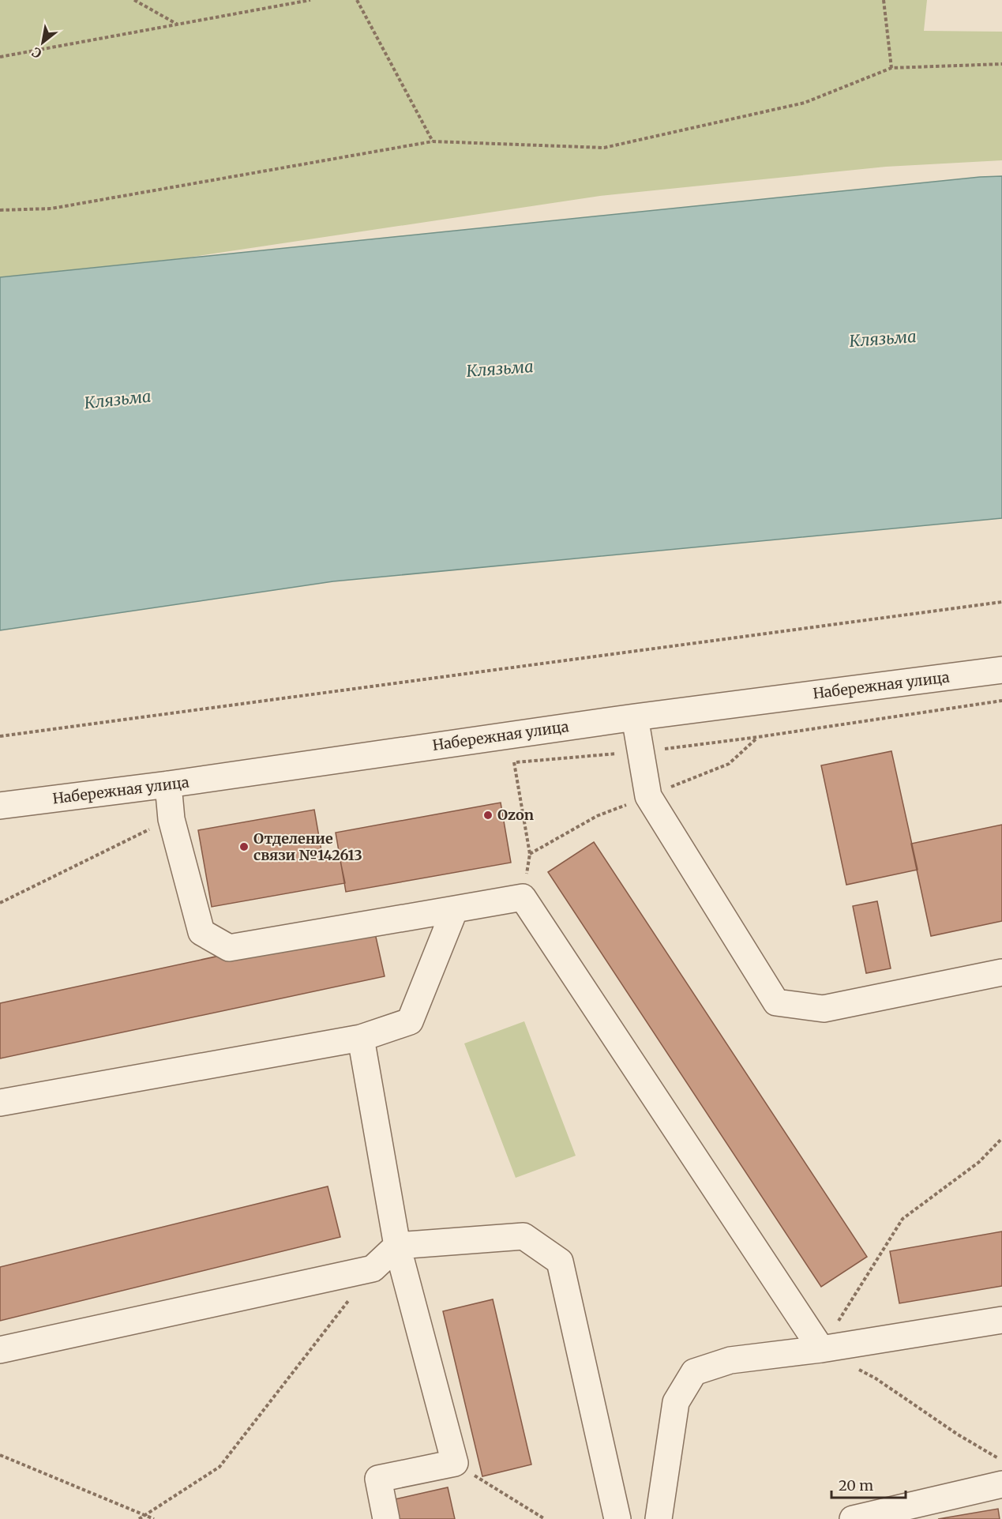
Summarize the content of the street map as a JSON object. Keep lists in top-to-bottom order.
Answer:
{
  "streets": {
    "street": ["Набережная улица"]
  },
  "water": ["Клязьма"],
  "places": ["Ozon", "Отделение связи №142613"],
  "scale_bar": "20 m",
  "north": "bottom left"
}
